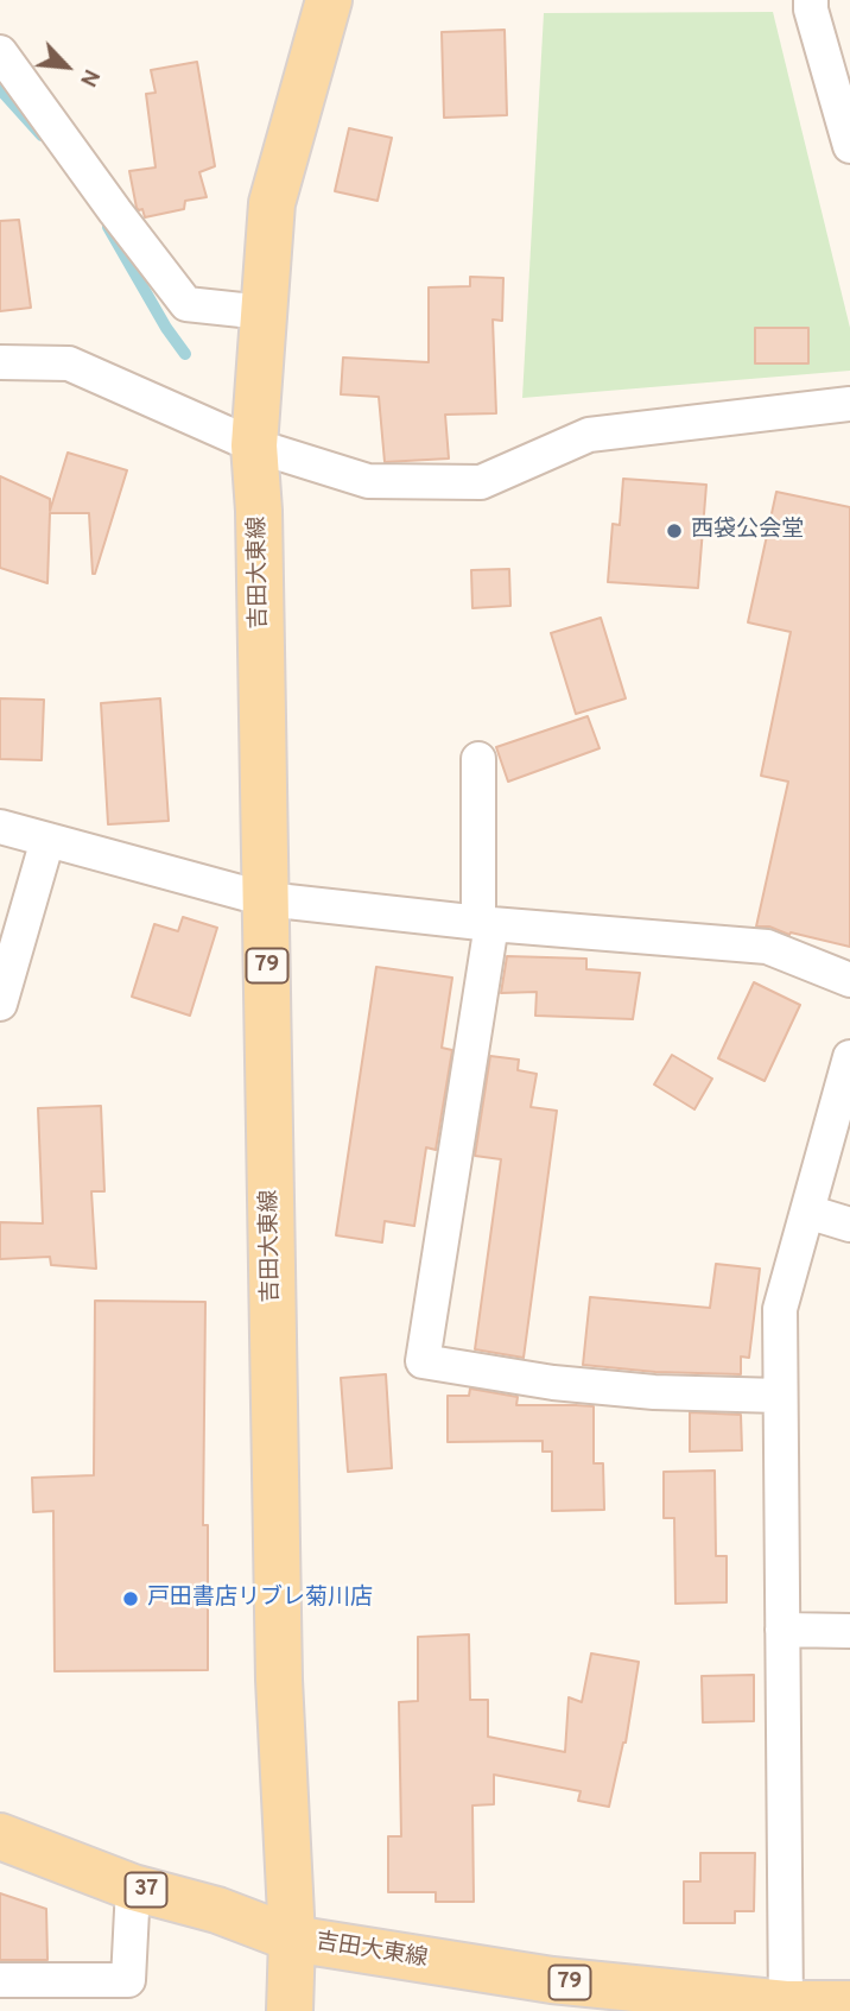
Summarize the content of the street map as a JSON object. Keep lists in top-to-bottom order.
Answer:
{
  "streets": {
    "main road": ["吉田大東線", "79", "37"]
  },
  "crossings": [
    ["吉田大東線", "37"]
  ],
  "places": ["西袋公会堂", "戸田書店リブレ菊川店"],
  "north": "bottom right"
}
